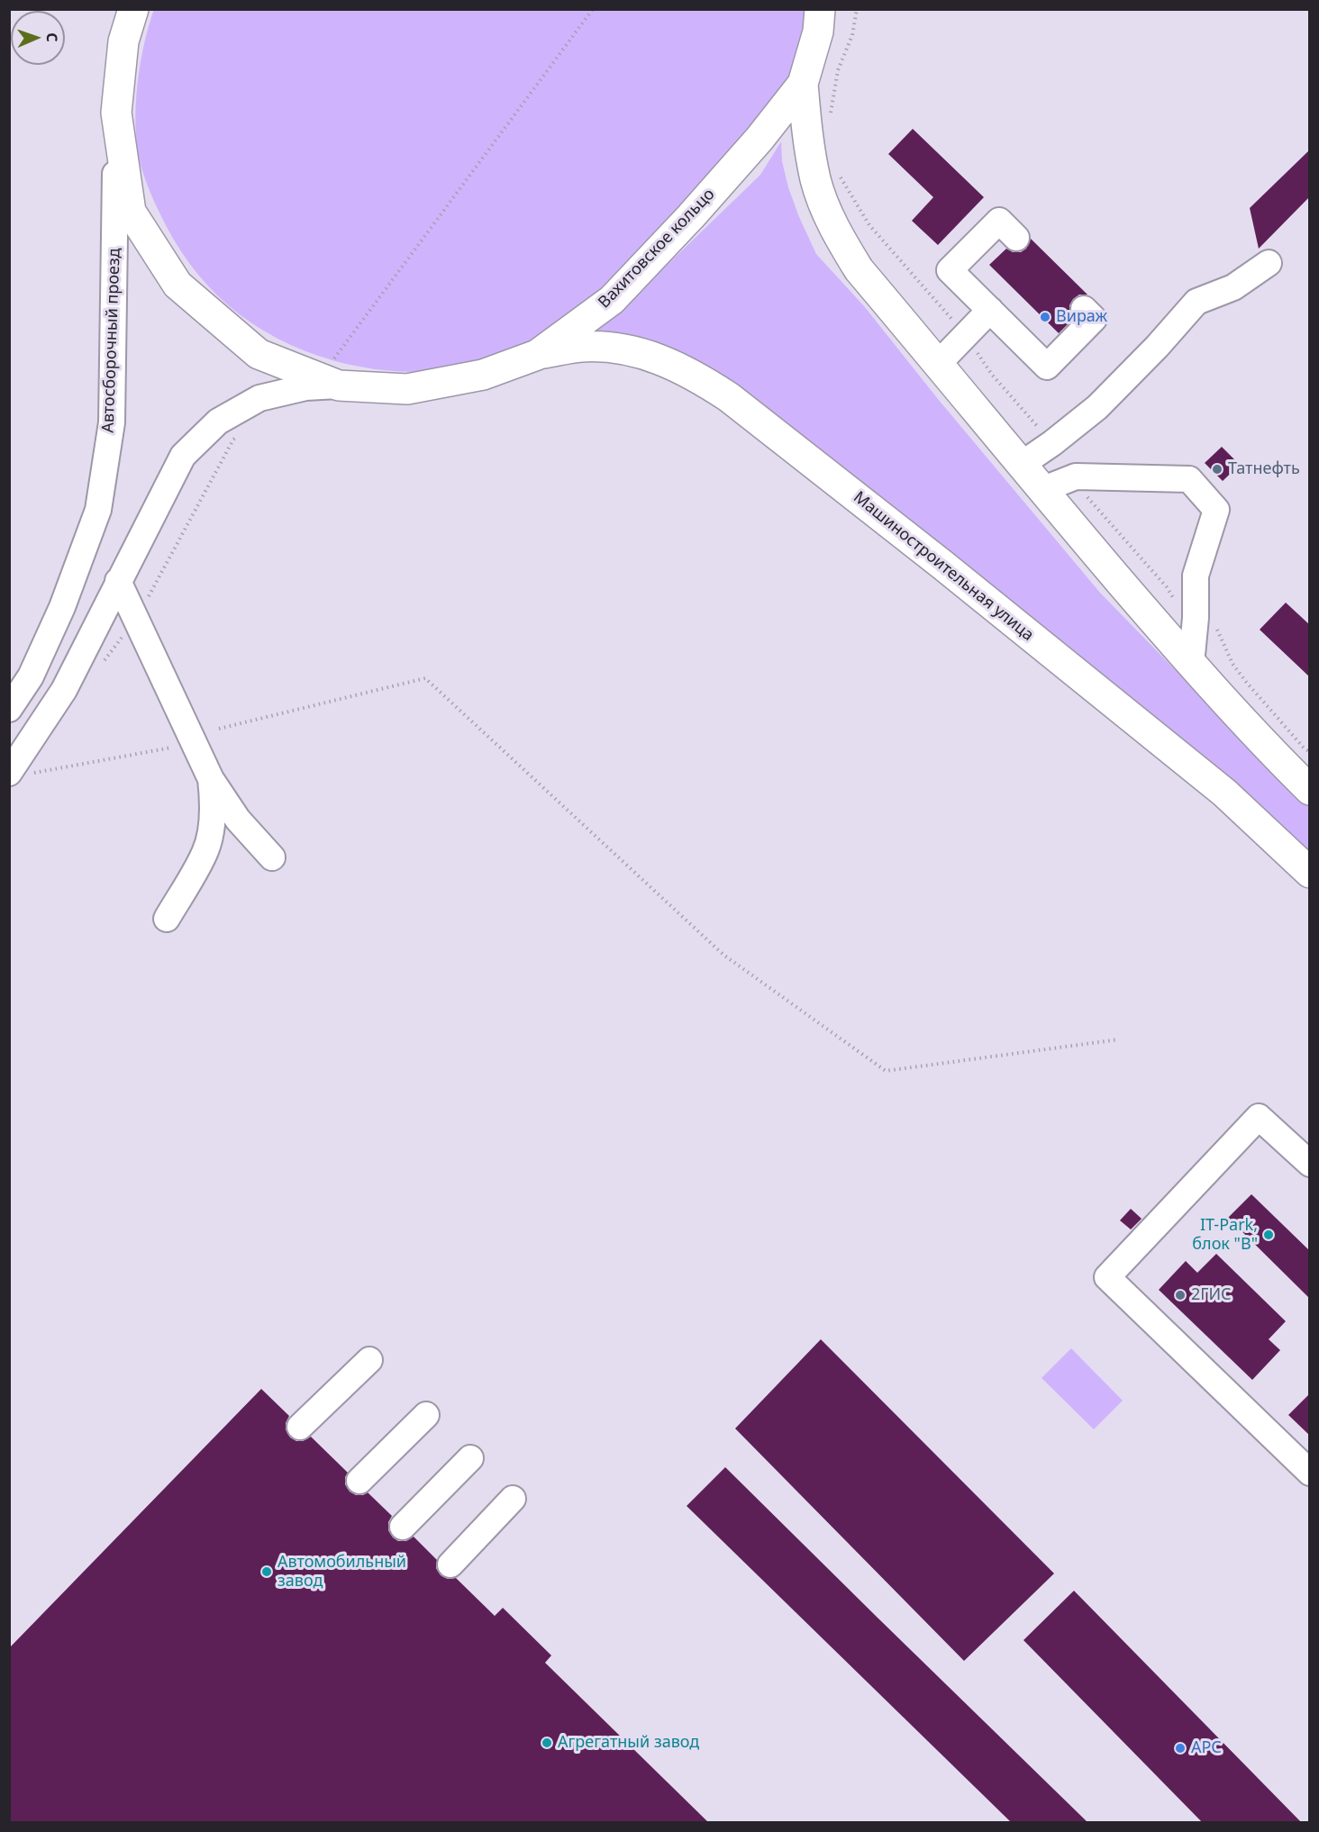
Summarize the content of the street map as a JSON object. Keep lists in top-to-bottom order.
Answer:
{
  "streets": {
    "main road": ["Вахитовское кольцо", "Машиностроительная улица"],
    "street": ["Автосборочный проезд"]
  },
  "crossings": [
    ["Вахитовское кольцо", "Автосборочный проезд"],
    ["Вахитовское кольцо", "Машиностроительная улица"]
  ],
  "places": [
    "Вираж",
    "Татнефть",
    "IT-Park, блок \"В\"",
    "2ГИС",
    "Автомобильный завод",
    "Агрегатный завод",
    "АРС"
  ],
  "north": "right"
}
